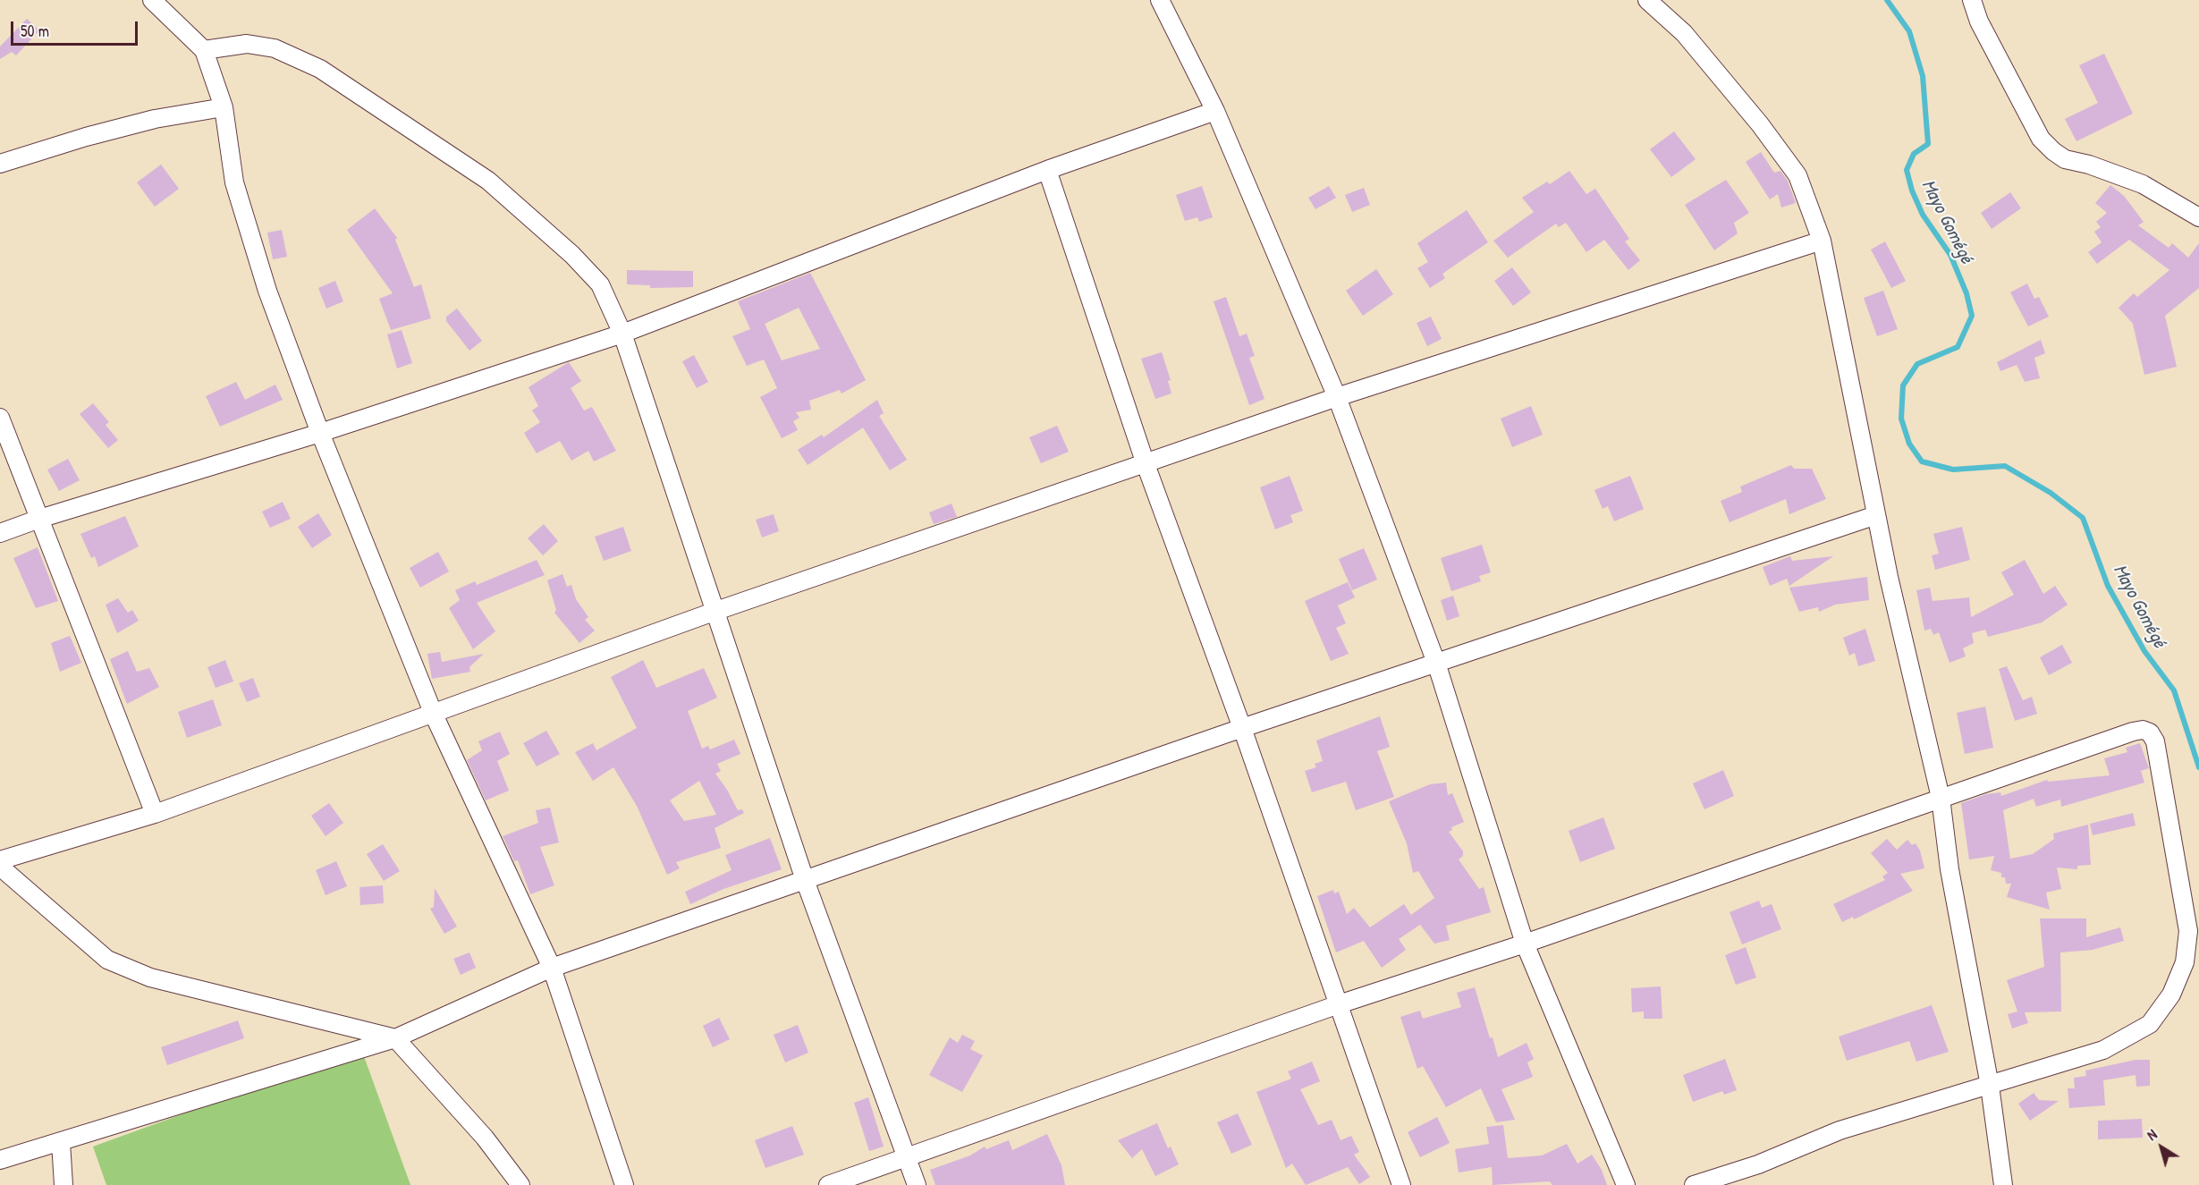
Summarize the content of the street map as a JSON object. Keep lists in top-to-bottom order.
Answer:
{
  "water": ["Mayo Gomégé"],
  "scale_bar": "50 m",
  "north": "top left"
}
